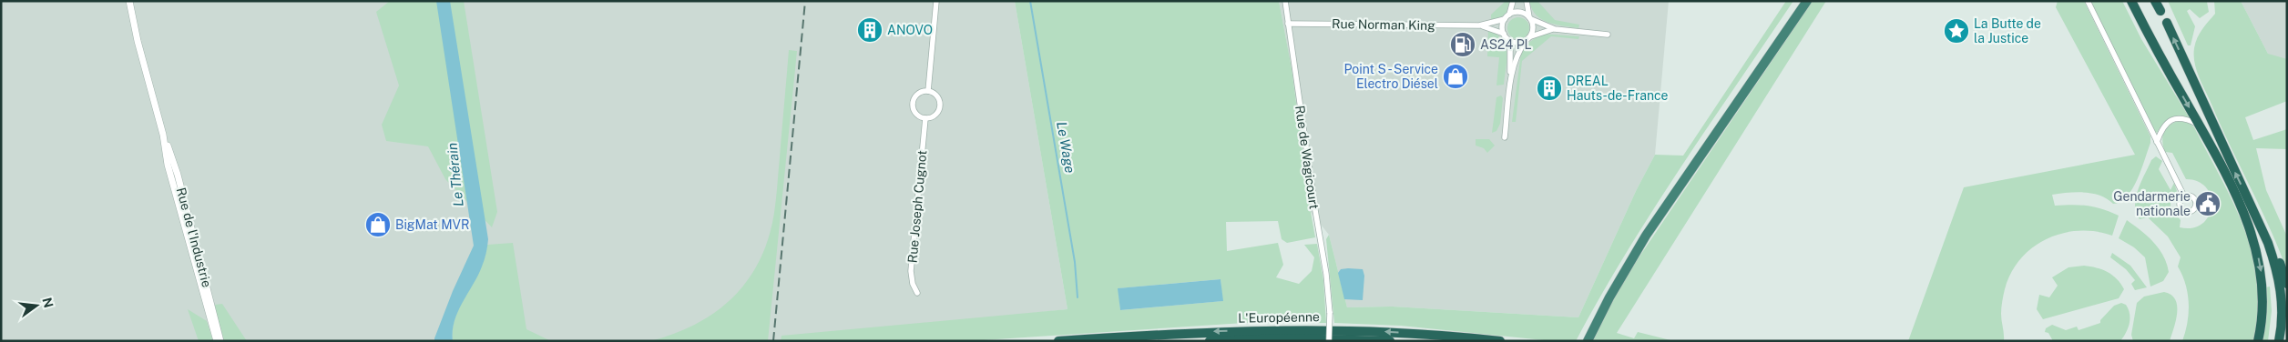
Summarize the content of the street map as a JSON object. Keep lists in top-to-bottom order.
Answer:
{
  "streets": {
    "highway": ["L'Européenne"],
    "street": [
      "Rue Norman King",
      "Rue de Wagicourt",
      "Rue Joseph Cugnot",
      "Rue de l'Industrie"
    ]
  },
  "crossings": [
    ["Rue Norman King", "Rue de Wagicourt"]
  ],
  "water": ["Le Wage", "Le Thérain"],
  "places": {
    "building": ["ANOVO", "DREAL Hauts-de-France"],
    "place": ["La Butte de la Justice"],
    "fuel station": ["AS24 PL"],
    "shop": ["Point S - Service Electro Diésel", "BigMat MVR"],
    "public building": ["Gendarmerie nationale"]
  },
  "north": "right"
}
